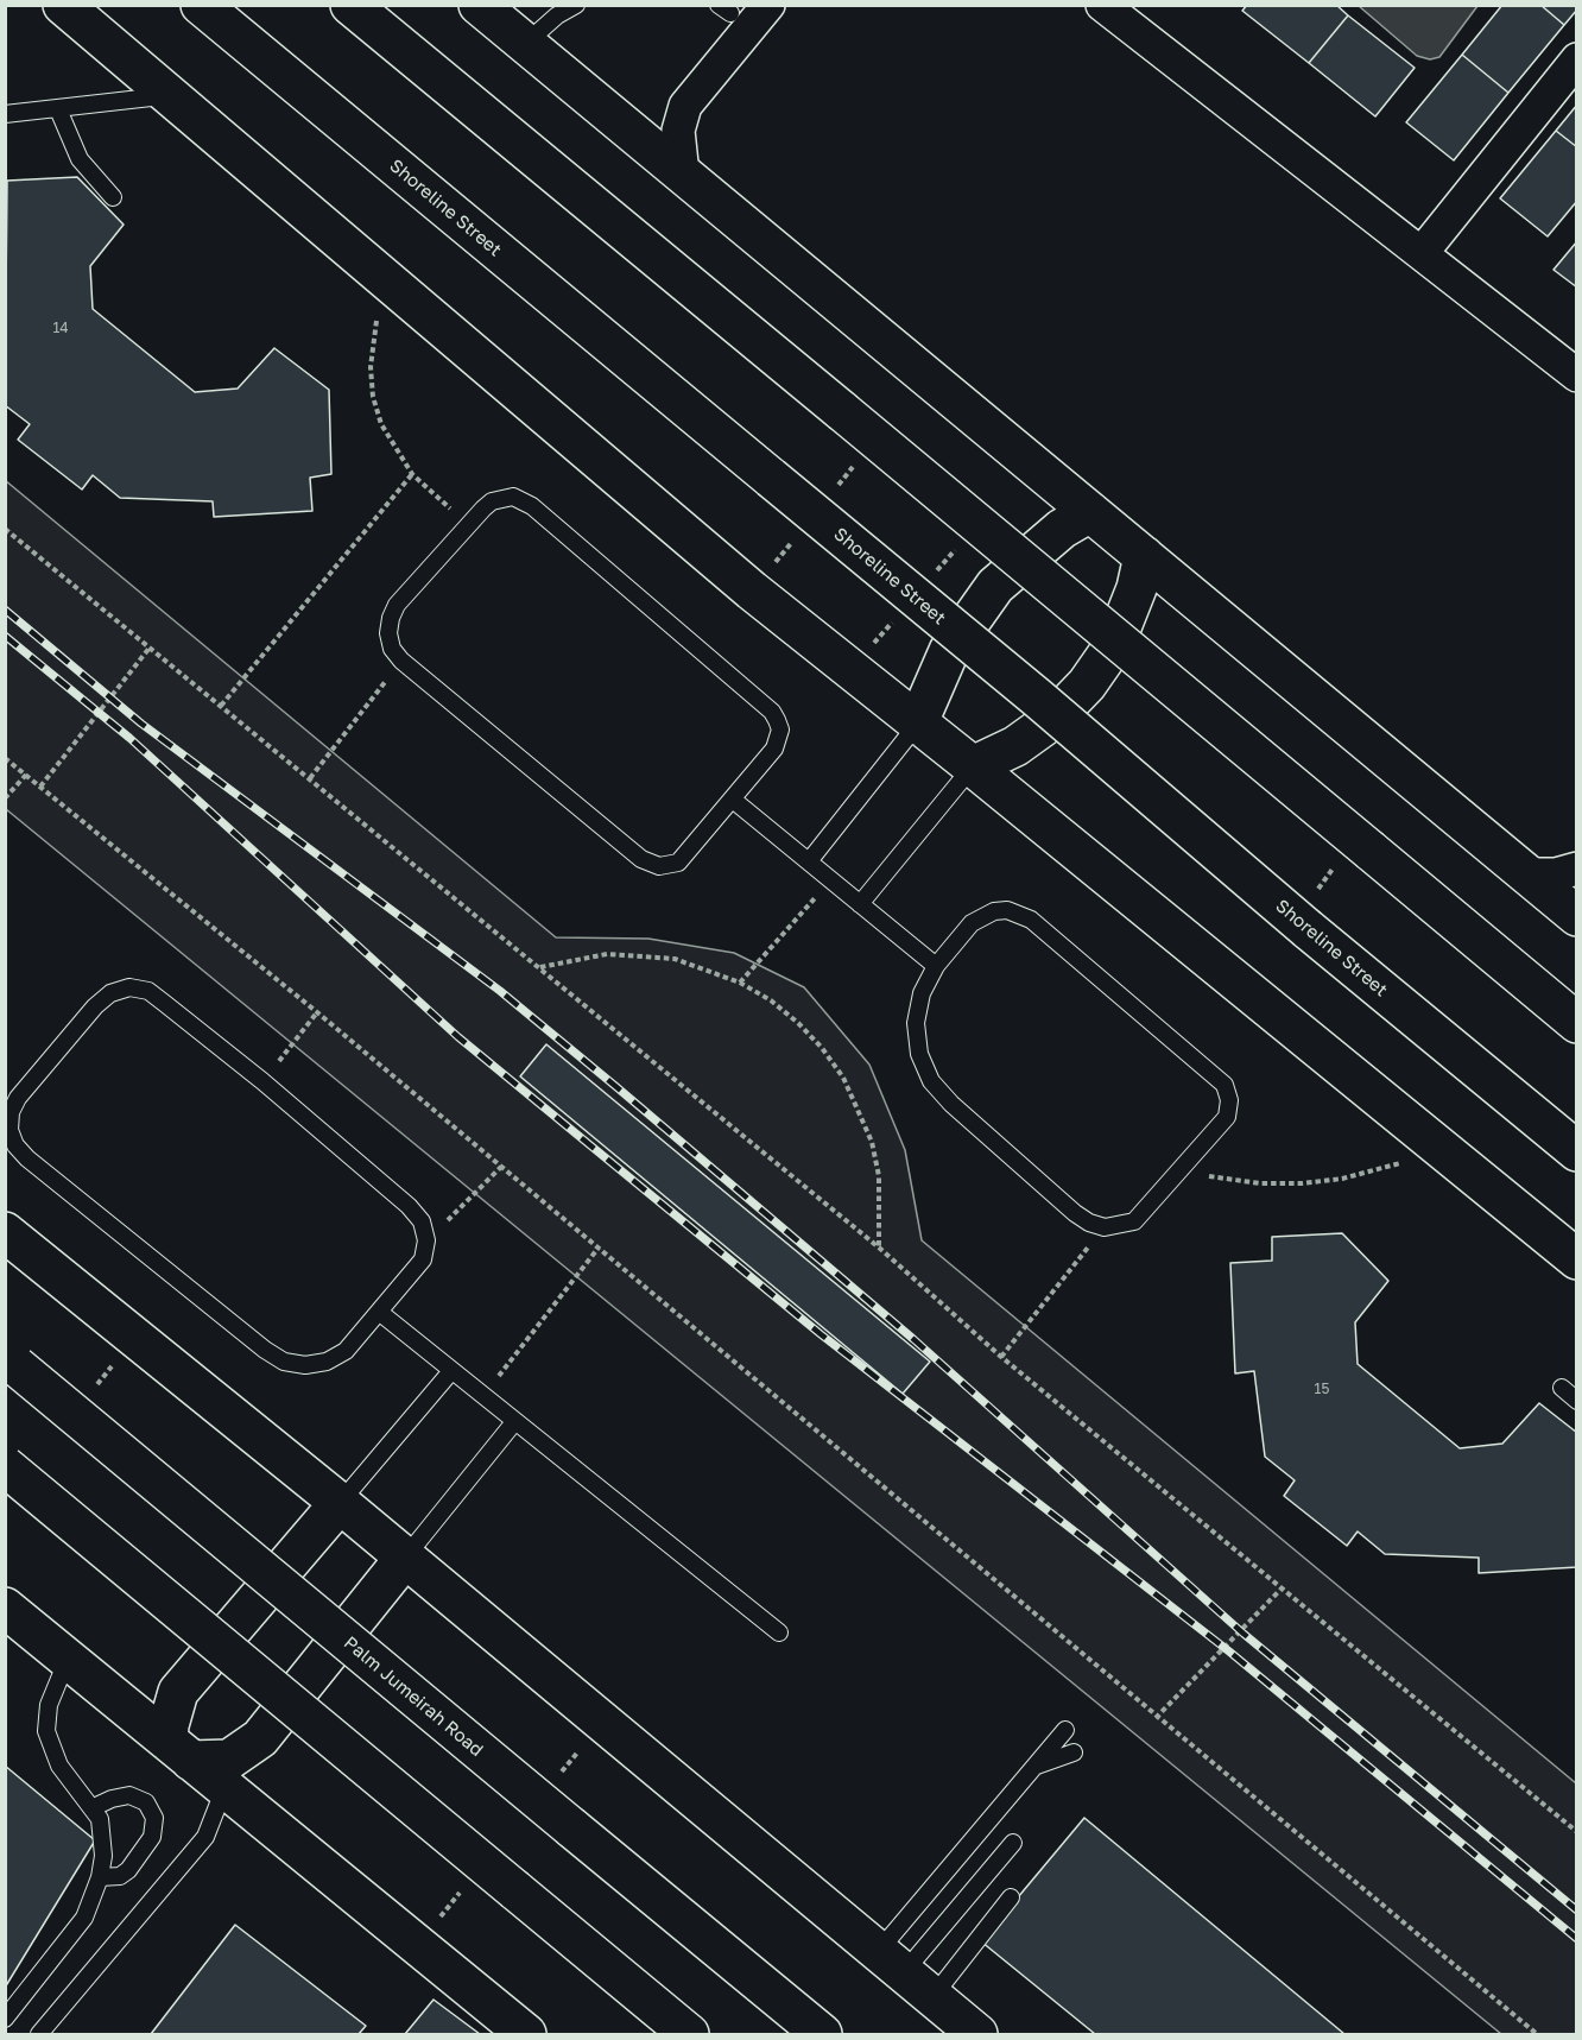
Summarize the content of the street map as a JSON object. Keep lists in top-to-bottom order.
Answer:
{
  "streets": {
    "street": ["Shoreline Street", "Palm Jumeirah Road"]
  },
  "house_numbers": ["14", "15"]
}
